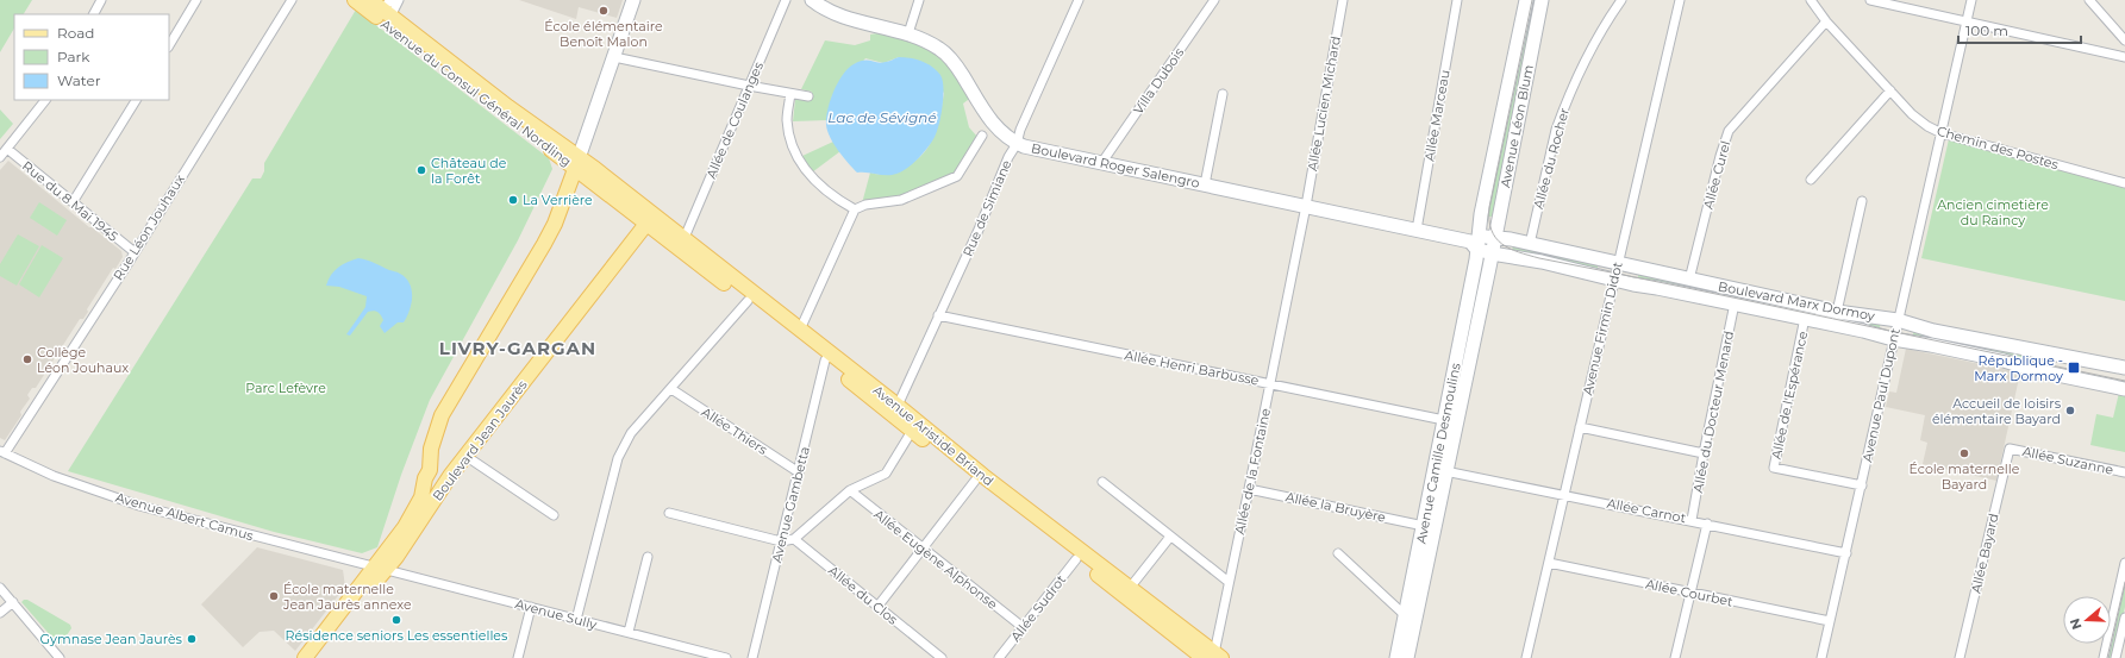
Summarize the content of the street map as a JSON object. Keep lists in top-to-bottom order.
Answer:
{
  "streets": {
    "main road": [
      "Avenue du Consul Général Nordling",
      "Avenue Léon Blum",
      "Boulevard Roger Salengro",
      "Boulevard Marx Dormoy",
      "Avenue Aristide Briand",
      "Boulevard Jean Jaurès",
      "Avenue Camille Desmoulins"
    ],
    "street": [
      "Villa Dubois",
      "Allée Lucien Michard",
      "Allée Marceau",
      "Allée de Coulanges",
      "Chemin des Postes",
      "Allée du Rocher",
      "Allée Curel",
      "Rue du 8 Mai 1945",
      "Rue de Simiane",
      "Rue Léon Jouhaux",
      "Avenue Firmin Didot",
      "Allée Henri Barbusse",
      "Allée de l'Espérance",
      "Avenue Paul Dupont",
      "Allée du Docteur Menard",
      "Allée Thiers",
      "Allée Suzanne",
      "Allée de la Fontaine",
      "Avenue Gambetta",
      "Allée la Bruyère",
      "Allée Carnot",
      "Avenue Albert Camus",
      "Allée Bayard",
      "Allée Eugène Alphonse",
      "Allée Courbet",
      "Allée du Clos",
      "Allée Sudrot",
      "Avenue Sully"
    ]
  },
  "crossings": [
    ["Villa Dubois", "Boulevard Roger Salengro"],
    ["Avenue du Consul Général Nordling", "Avenue Aristide Briand"],
    ["Allée Lucien Michard", "Boulevard Roger Salengro"],
    ["Allée Lucien Michard", "Allée de la Fontaine"],
    ["Allée Marceau", "Boulevard Roger Salengro"],
    ["Allée de Coulanges", "Avenue Aristide Briand"],
    ["Avenue Léon Blum", "Boulevard Roger Salengro"],
    ["Avenue Léon Blum", "Boulevard Marx Dormoy"],
    ["Avenue Léon Blum", "Avenue Camille Desmoulins"],
    ["Chemin des Postes", "Allée Curel"],
    ["Chemin des Postes", "Avenue Paul Dupont"],
    ["Allée du Rocher", "Boulevard Marx Dormoy"],
    ["Boulevard Roger Salengro", "Rue de Simiane"],
    ["Boulevard Roger Salengro", "Boulevard Marx Dormoy"],
    ["Boulevard Roger Salengro", "Avenue Camille Desmoulins"],
    ["Boulevard Roger Salengro", "Allée de la Fontaine"],
    ["Allée Curel", "Boulevard Marx Dormoy"],
    ["Rue du 8 Mai 1945", "Rue Léon Jouhaux"],
    ["Rue de Simiane", "Allée Henri Barbusse"],
    ["Rue de Simiane", "Avenue Aristide Briand"],
    ["Rue Léon Jouhaux", "Avenue Albert Camus"],
    ["Boulevard Marx Dormoy", "Avenue Firmin Didot"],
    ["Boulevard Marx Dormoy", "Allée de l'Espérance"],
    ["Boulevard Marx Dormoy", "Avenue Paul Dupont"],
    ["Boulevard Marx Dormoy", "Allée du Docteur Menard"],
    ["Boulevard Marx Dormoy", "Avenue Camille Desmoulins"],
    ["Avenue Firmin Didot", "Allée Carnot"],
    ["Avenue Firmin Didot", "Allée Courbet"],
    ["Allée Henri Barbusse", "Avenue Camille Desmoulins"],
    ["Allée Henri Barbusse", "Allée de la Fontaine"],
    ["Allée de l'Espérance", "Avenue Paul Dupont"],
    ["Avenue Paul Dupont", "Allée Carnot"],
    ["Avenue Paul Dupont", "Allée Courbet"],
    ["Allée du Docteur Menard", "Allée Carnot"],
    ["Allée Thiers", "Avenue Gambetta"],
    ["Avenue Aristide Briand", "Boulevard Jean Jaurès"],
    ["Avenue Aristide Briand", "Allée de la Fontaine"],
    ["Avenue Aristide Briand", "Avenue Gambetta"],
    ["Avenue Aristide Briand", "Allée Sudrot"],
    ["Boulevard Jean Jaurès", "Avenue Albert Camus"],
    ["Boulevard Jean Jaurès", "Avenue Sully"],
    ["Avenue Camille Desmoulins", "Allée la Bruyère"],
    ["Avenue Camille Desmoulins", "Allée Carnot"],
    ["Allée Suzanne", "Allée Bayard"],
    ["Allée de la Fontaine", "Allée la Bruyère"],
    ["Avenue Albert Camus", "Avenue Sully"],
    ["Allée Eugène Alphonse", "Allée Sudrot"]
  ],
  "districts": ["LIVRY-GARGAN"],
  "water": ["Lac de Sévigné"],
  "parks": ["Ancien cimetière du Raincy", "Parc Lefèvre"],
  "places": {
    "other": [
      "École élémentaire Benoît Malon",
      "Château de la Forêt",
      "La Verrière",
      "Collège Léon Jouhaux",
      "Accueil de loisirs élémentaire Bayard",
      "École maternelle Bayard",
      "École maternelle Jean Jaurès annexe",
      "Résidence seniors Les essentielles",
      "Gymnase Jean Jaurès"
    ],
    "transit": ["République - Marx Dormoy"]
  },
  "legend": ["Road", "Park", "Water"],
  "scale_bar": "100 m",
  "north": "left"
}
